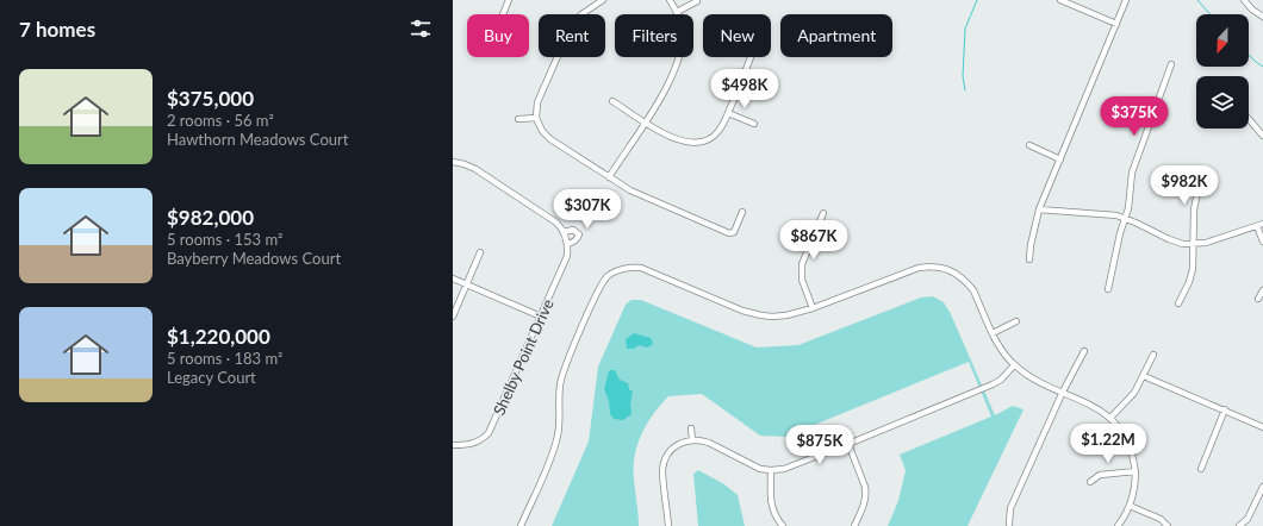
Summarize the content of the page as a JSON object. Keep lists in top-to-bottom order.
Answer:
{
  "streets": {
    "street": ["Shelby Point Drive"]
  },
  "north": "bottom",
  "page": {
    "heading": "7 homes",
    "chip": [
      "Buy",
      "Rent",
      "Filters",
      "New",
      "Apartment"
    ],
    "list": [
      {
        "name": "$375,000",
        "note": "2 rooms · 56 m² · Hawthorn Meadows Court"
      },
      {
        "name": "$982,000",
        "note": "5 rooms · 153 m² · Bayberry Meadows Court"
      },
      {
        "name": "$1,220,000",
        "note": "5 rooms · 183 m² · Legacy Court"
      }
    ],
    "price": [
      "$498K",
      "$375K",
      "$982K",
      "$307K",
      "$867K",
      "$1.22M",
      "$875K"
    ]
  }
}
